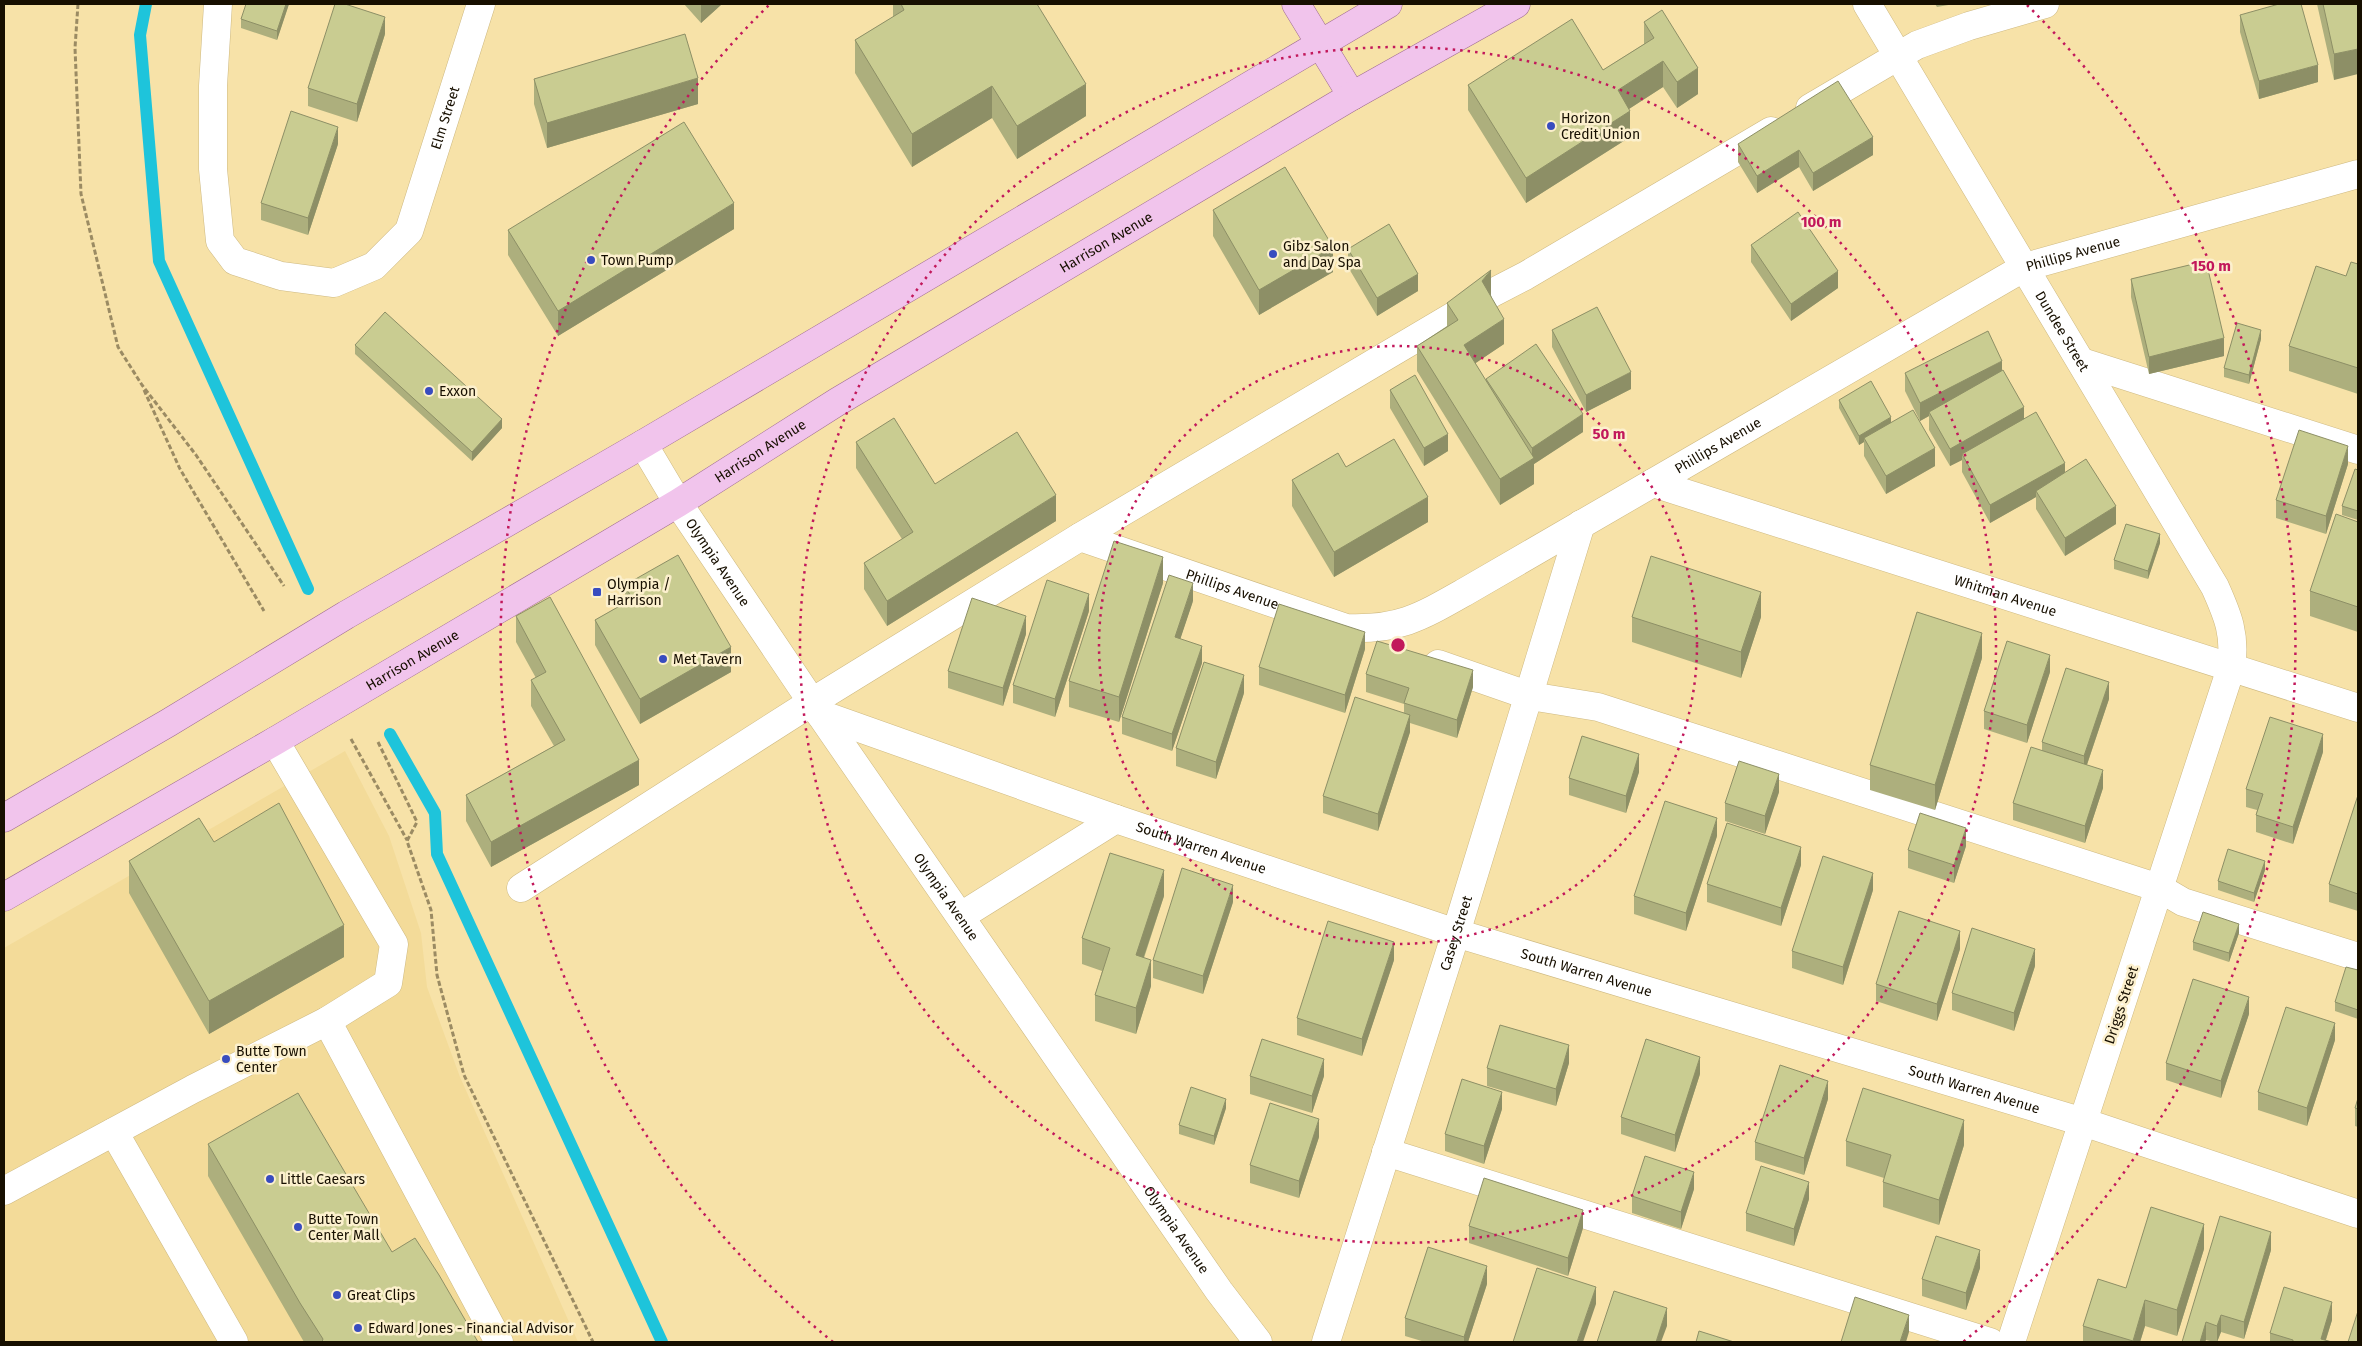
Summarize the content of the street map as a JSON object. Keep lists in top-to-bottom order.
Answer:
{
  "streets": {
    "main road": ["Harrison Avenue"],
    "street": [
      "Elm Street",
      "Phillips Avenue",
      "Dundee Street",
      "Olympia Avenue",
      "Whitman Avenue",
      "South Warren Avenue",
      "Casey Street",
      "Driggs Street"
    ]
  },
  "crossings": [
    ["Harrison Avenue", "Olympia Avenue"],
    ["Phillips Avenue", "Dundee Street"],
    ["Phillips Avenue", "Whitman Avenue"],
    ["Phillips Avenue", "Casey Street"],
    ["Dundee Street", "Whitman Avenue"],
    ["Dundee Street", "Driggs Street"],
    ["Olympia Avenue", "South Warren Avenue"],
    ["Whitman Avenue", "Driggs Street"],
    ["South Warren Avenue", "Casey Street"],
    ["South Warren Avenue", "Driggs Street"]
  ],
  "places": {
    "other": [
      "Horizon Credit Union",
      "Gibz Salon and Day Spa",
      "Town Pump",
      "Exxon",
      "Met Tavern",
      "Butte Town Center",
      "Little Caesars",
      "Butte Town Center Mall",
      "Great Clips",
      "Edward Jones - Financial Advisor"
    ],
    "transit": ["Olympia / Harrison"]
  },
  "rings": ["100 m", "150 m", "50 m"]
}
